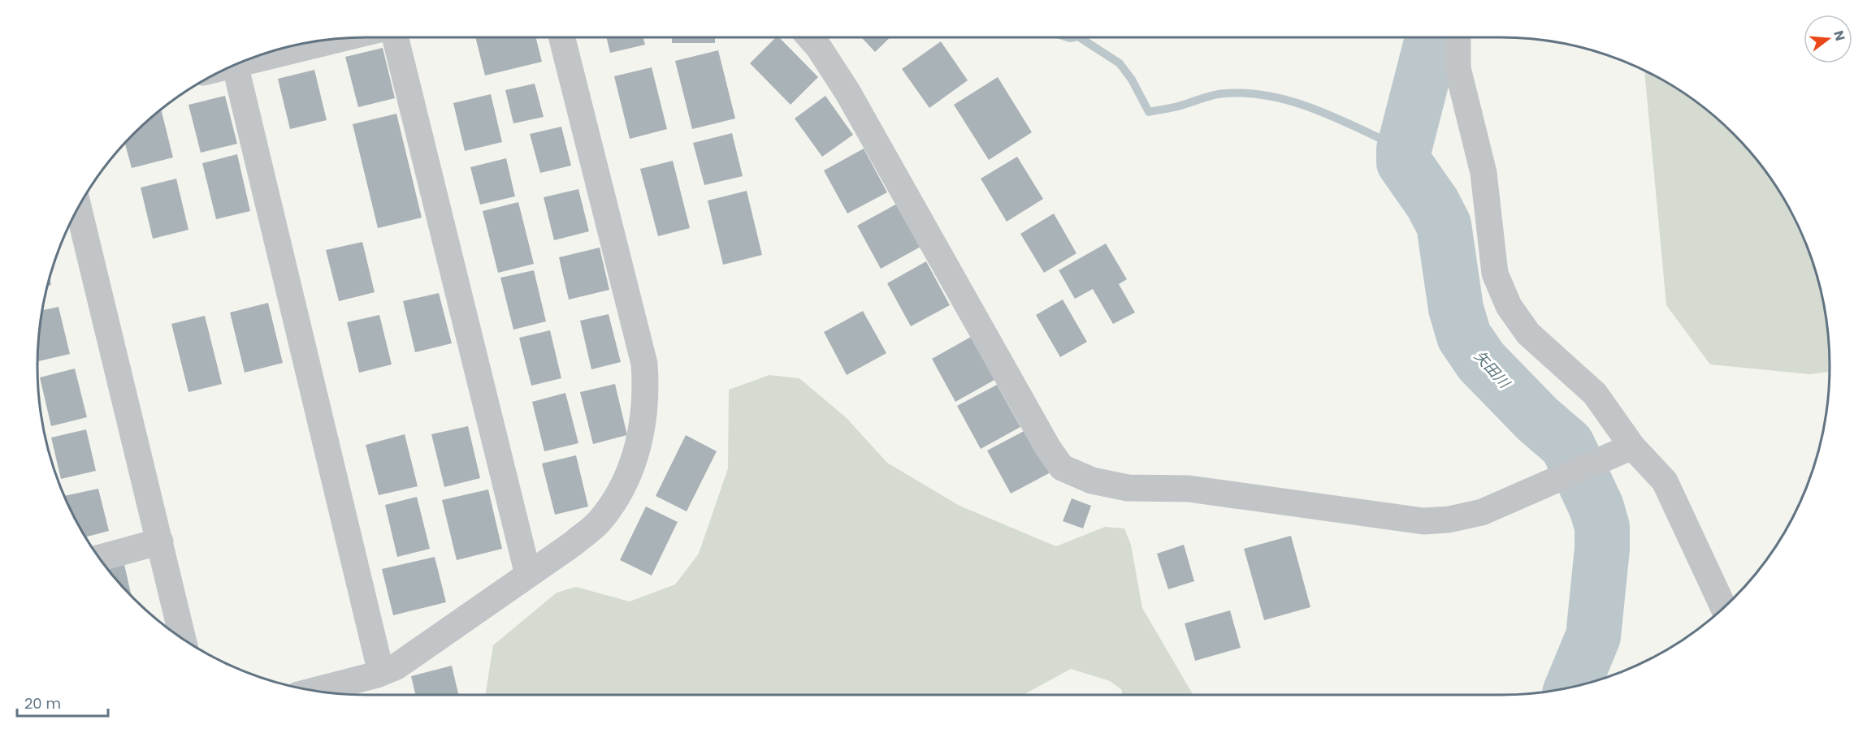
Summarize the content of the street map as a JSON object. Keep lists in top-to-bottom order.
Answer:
{
  "water": ["矢田川"],
  "scale_bar": "20 m",
  "north": "right"
}
